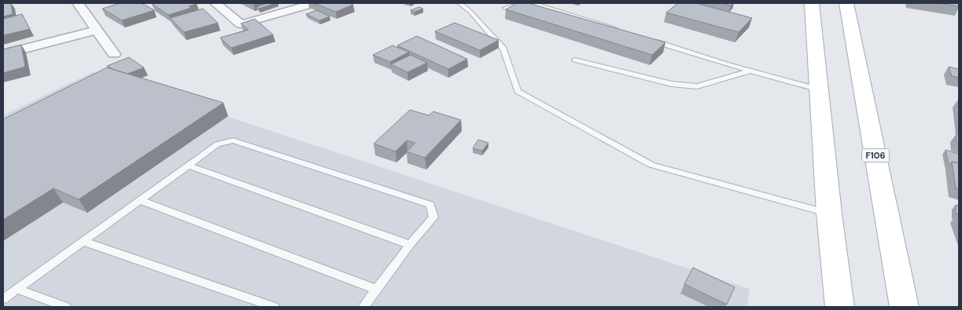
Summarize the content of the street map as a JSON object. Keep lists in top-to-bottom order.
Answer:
{
  "streets": {
    "main road": ["F106"]
  }
}
